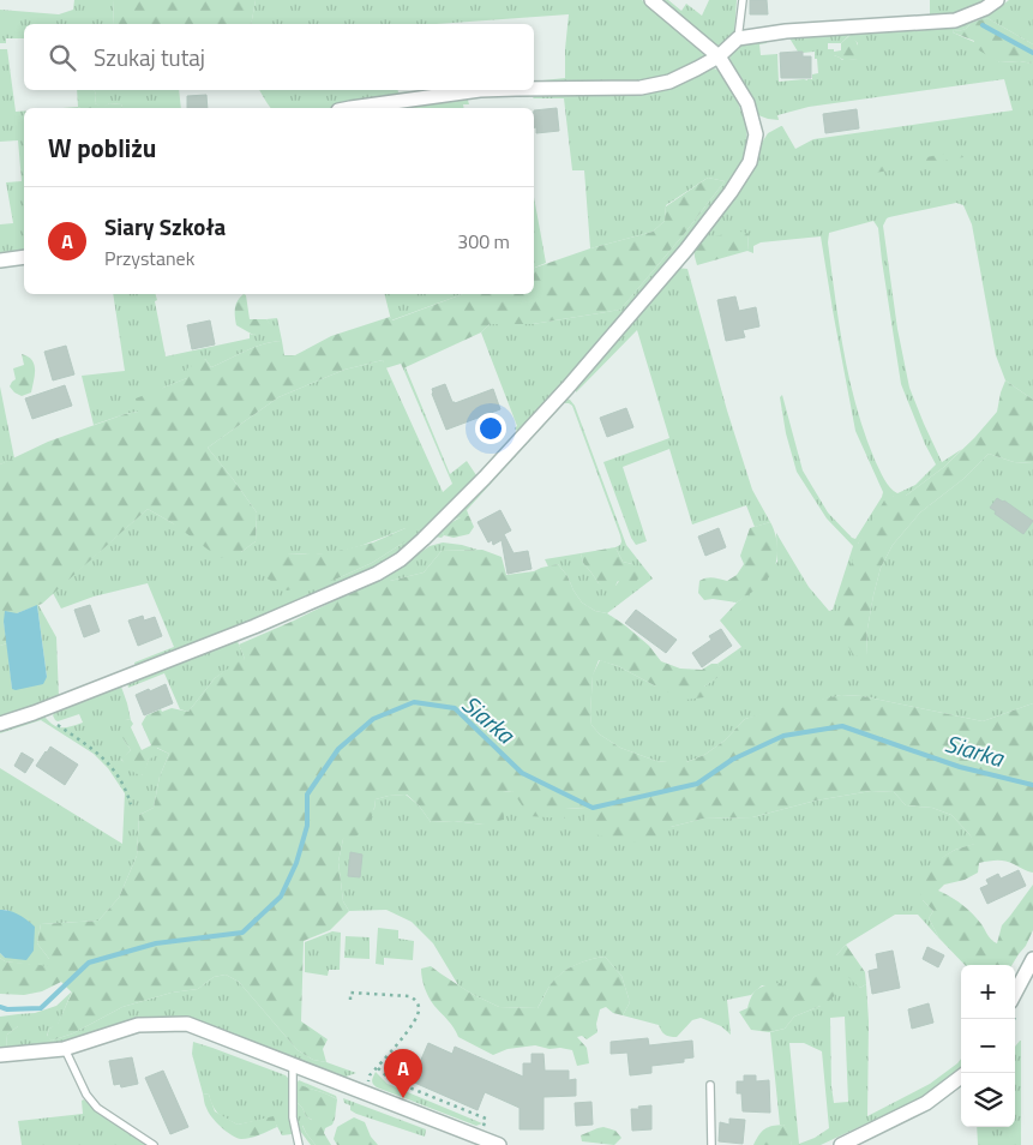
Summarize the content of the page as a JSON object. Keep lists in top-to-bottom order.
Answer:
{
  "water": ["Siarka"],
  "page": {
    "search": "Szukaj tutaj",
    "heading": "W pobliżu",
    "list": [
      {
        "mark": "A",
        "name": "Siary Szkoła",
        "note": "Przystanek",
        "value": "300 m"
      }
    ],
    "map_buttons": ["+", "−"],
    "pins": "A"
  }
}
